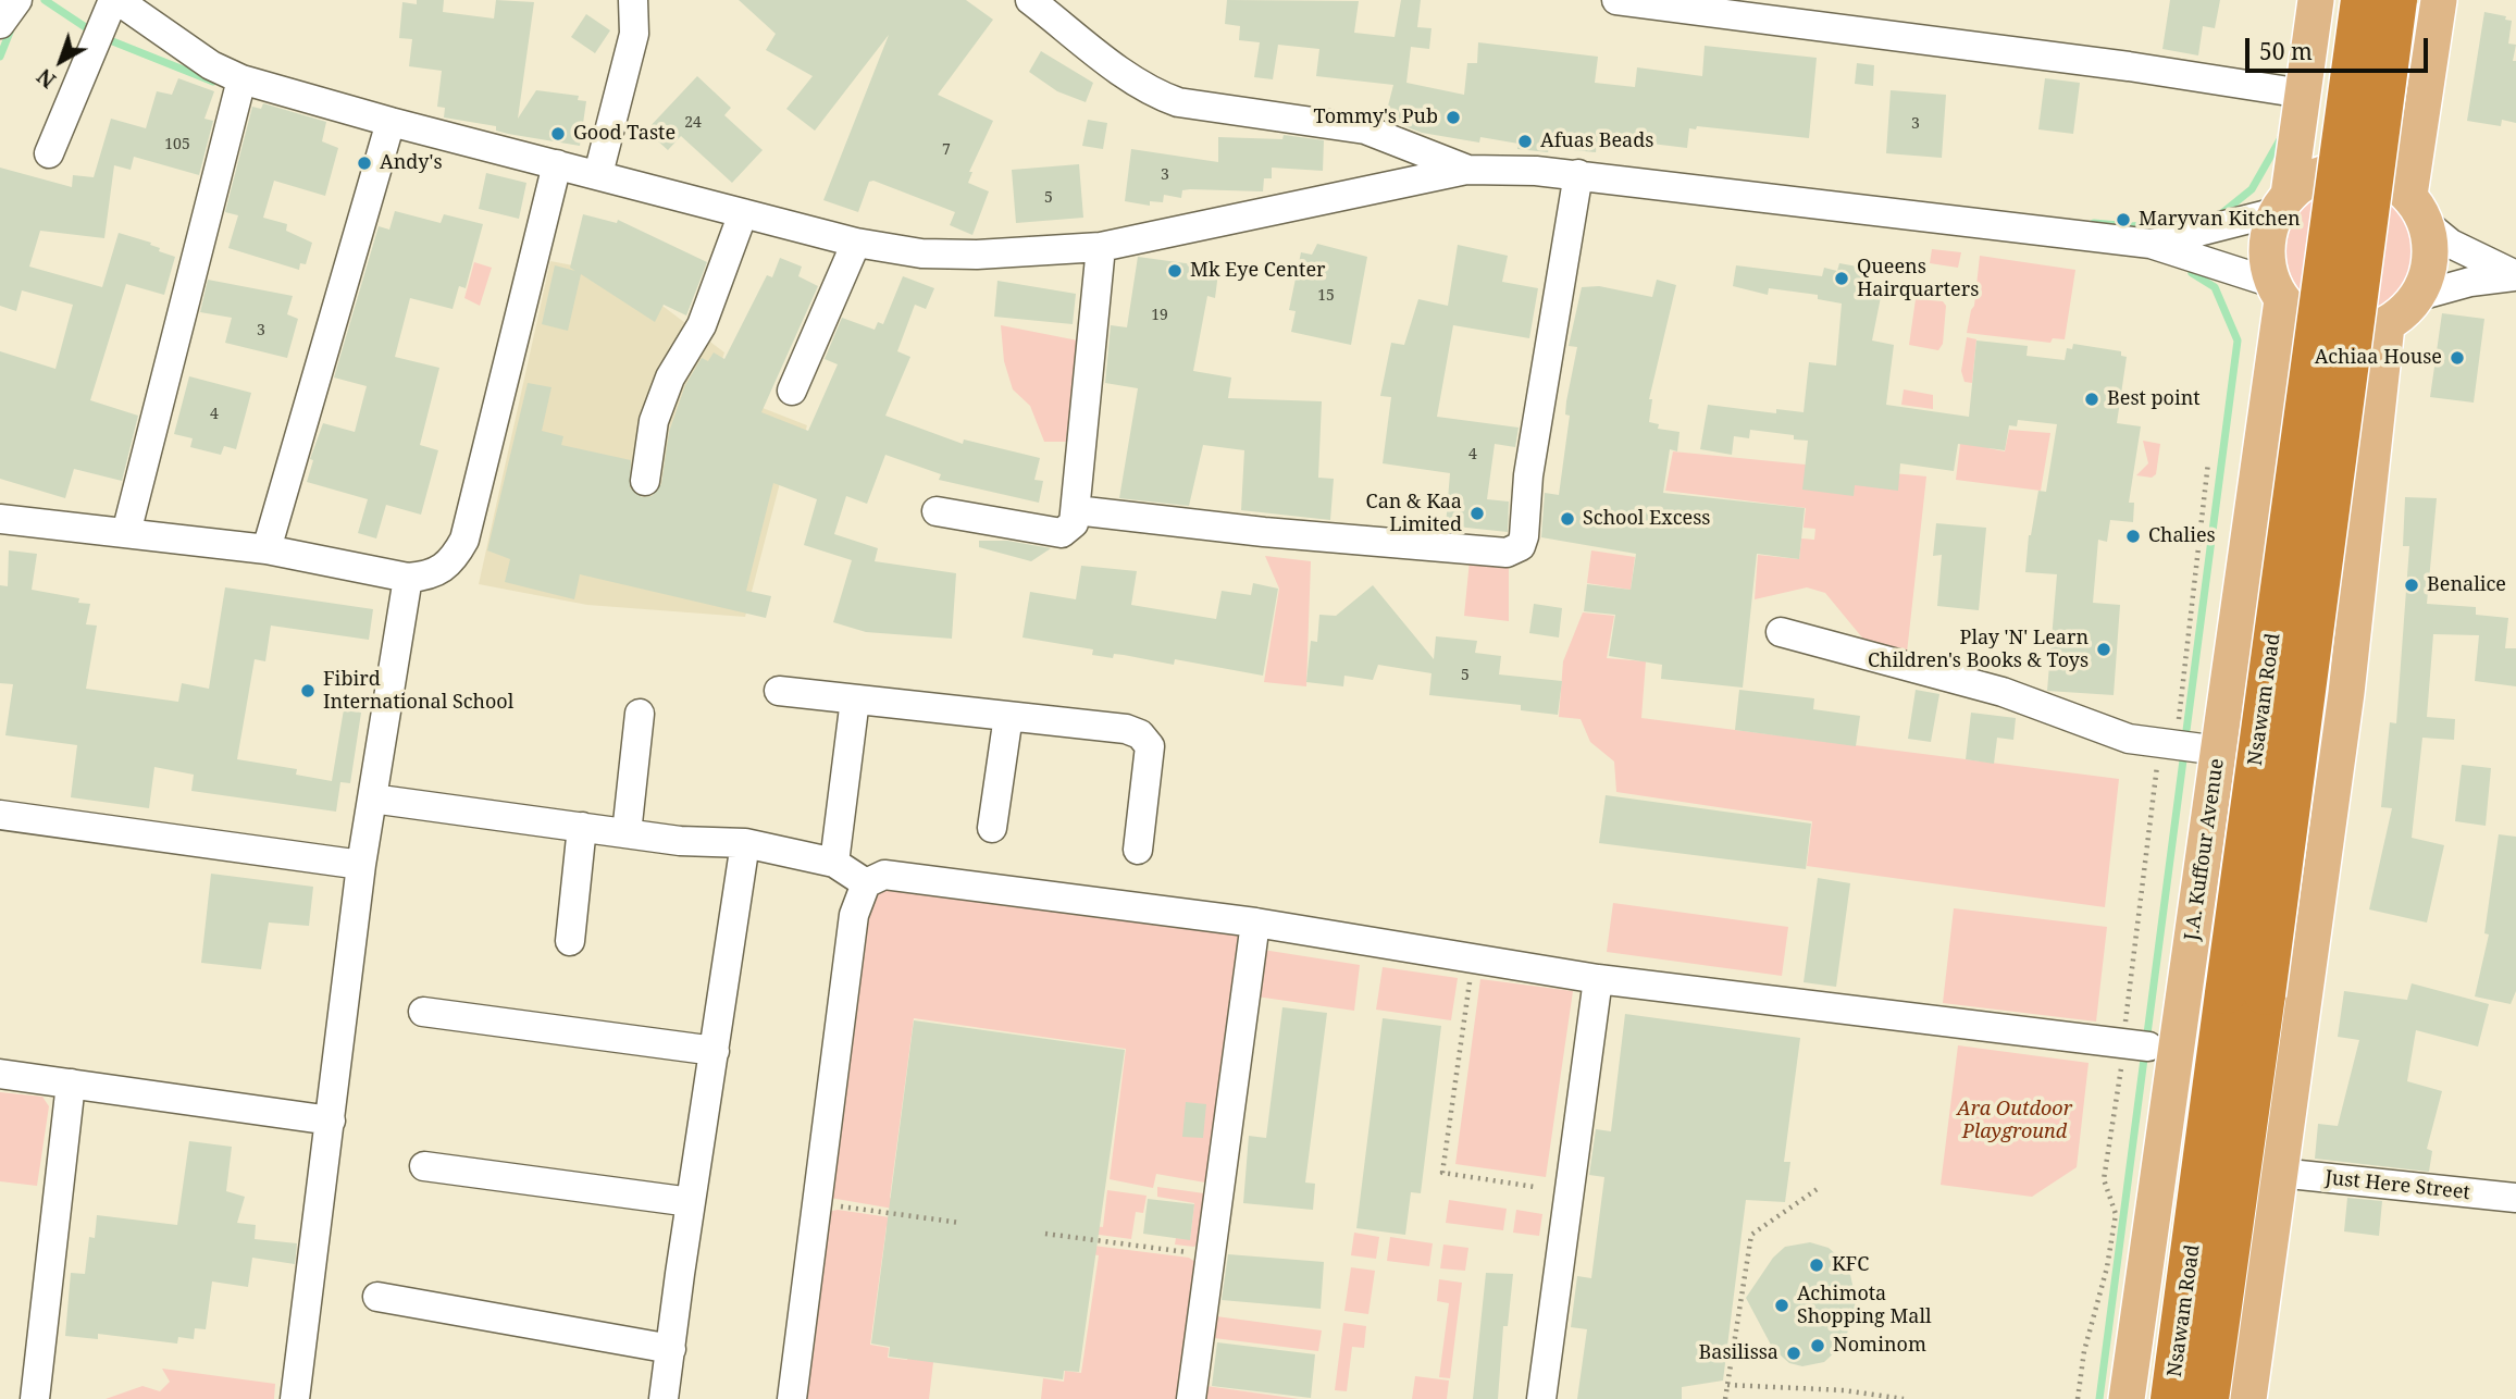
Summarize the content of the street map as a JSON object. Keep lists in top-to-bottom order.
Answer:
{
  "streets": {
    "highway": ["Nsawam Road"],
    "main road": ["J.A. Kuffour Avenue"],
    "street": ["Just Here Street"]
  },
  "parks": ["Ara Outdoor Playground"],
  "places": [
    "Tommy's Pub",
    "Good Taste",
    "Afuas Beads",
    "Andy's",
    "Maryvan Kitchen",
    "Mk Eye Center",
    "Queens Hairquarters",
    "Achiaa House",
    "Best point",
    "Can & Kaa Limited",
    "School Excess",
    "Chalies",
    "Benalice",
    "Play 'N' Learn Children's Books & Toys",
    "Fibird International School",
    "KFC",
    "Achimota Shopping Mall",
    "Nominom",
    "Basilissa"
  ],
  "house_numbers": [
    "24",
    "3",
    "105",
    "7",
    "3",
    "5",
    "15",
    "19",
    "3",
    "4",
    "4",
    "5"
  ],
  "scale_bar": "50 m",
  "north": "bottom left"
}
